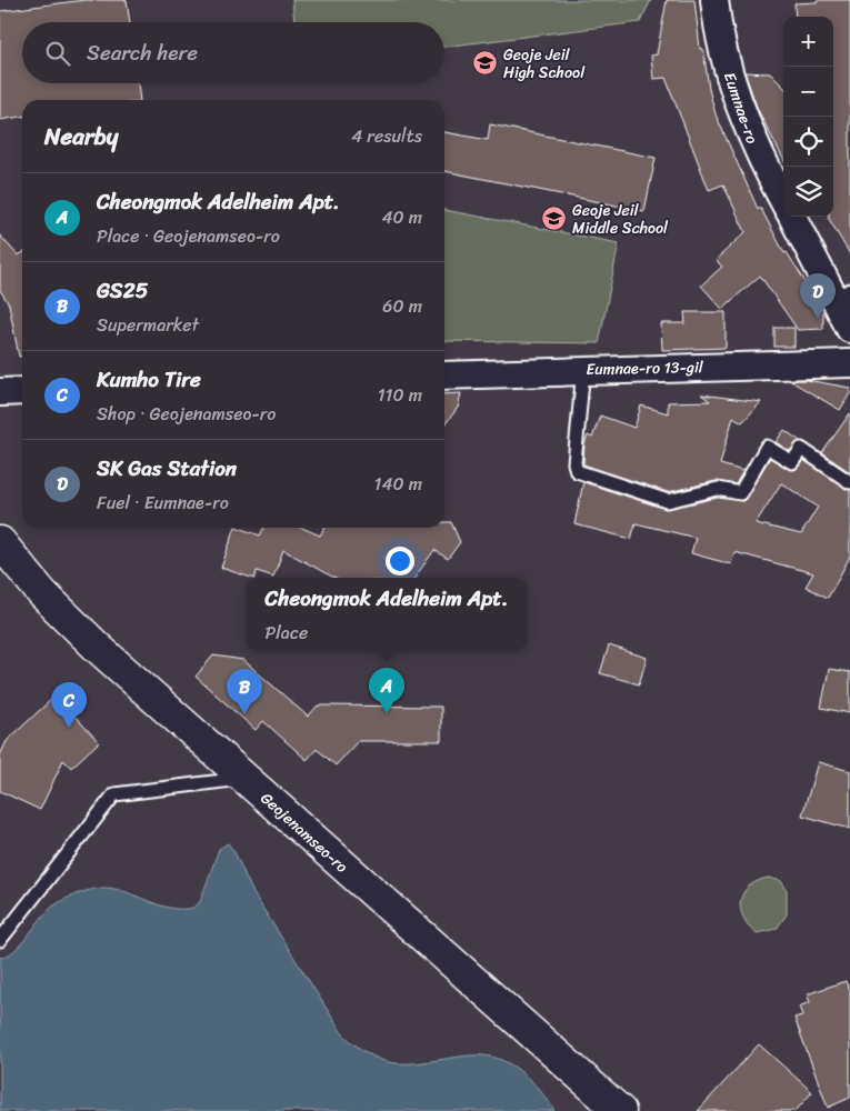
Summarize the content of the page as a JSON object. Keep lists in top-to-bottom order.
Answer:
{
  "streets": {
    "main road": ["Geojenamseo-ro"],
    "street": ["Eumnae-ro", "Eumnae-ro 13-gil"]
  },
  "places": {
    "school or university": ["Geoje Jeil High School", "Geoje Jeil Middle School"]
  },
  "page": {
    "map_buttons": ["+", "−"],
    "search": "Search here",
    "heading": ["Nearby", "4 results"],
    "list": [
      {
        "mark": "A",
        "name": "Cheongmok Adelheim Apt.",
        "note": "Place · Geojenamseo-ro",
        "value": "40 m"
      },
      {
        "mark": "B",
        "name": "GS25",
        "note": "Supermarket",
        "value": "60 m"
      },
      {
        "mark": "C",
        "name": "Kumho Tire",
        "note": "Shop · Geojenamseo-ro",
        "value": "110 m"
      },
      {
        "mark": "D",
        "name": "SK Gas Station",
        "note": "Fuel · Eumnae-ro",
        "value": "140 m"
      }
    ],
    "pins": [
      "D",
      "A",
      "B",
      "C"
    ],
    "popup": ["Cheongmok Adelheim Apt.", "Place"]
  }
}
